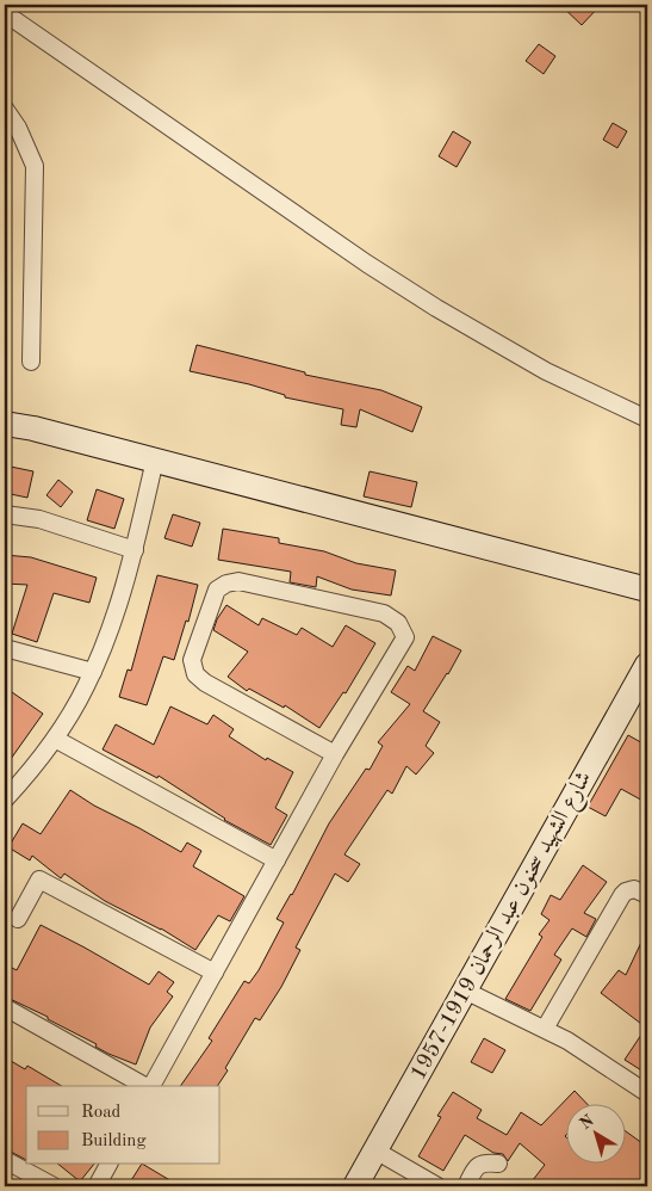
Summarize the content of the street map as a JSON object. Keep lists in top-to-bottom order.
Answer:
{
  "streets": {
    "street": ["شارع الشهيد سحنون عبد الرحمان 1919-1957"]
  },
  "legend": ["Road", "Building"],
  "north": "top left"
}
